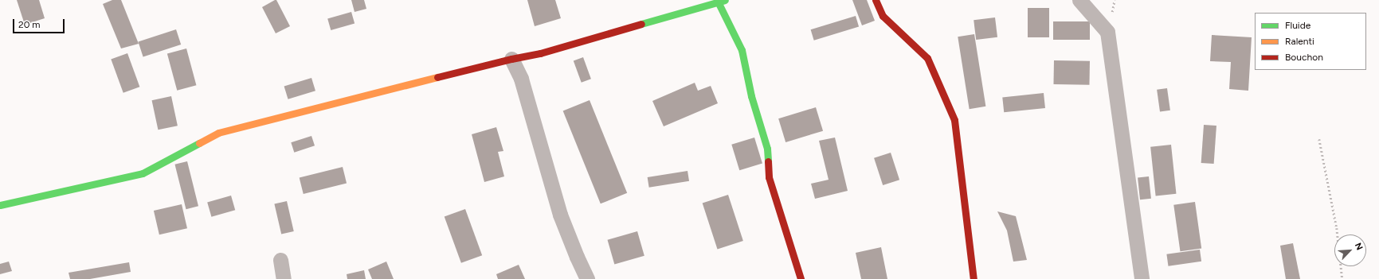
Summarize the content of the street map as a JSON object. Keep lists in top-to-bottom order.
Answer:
{
  "legend": ["Fluide", "Ralenti", "Bouchon"],
  "scale_bar": "20 m",
  "north": "top right"
}
